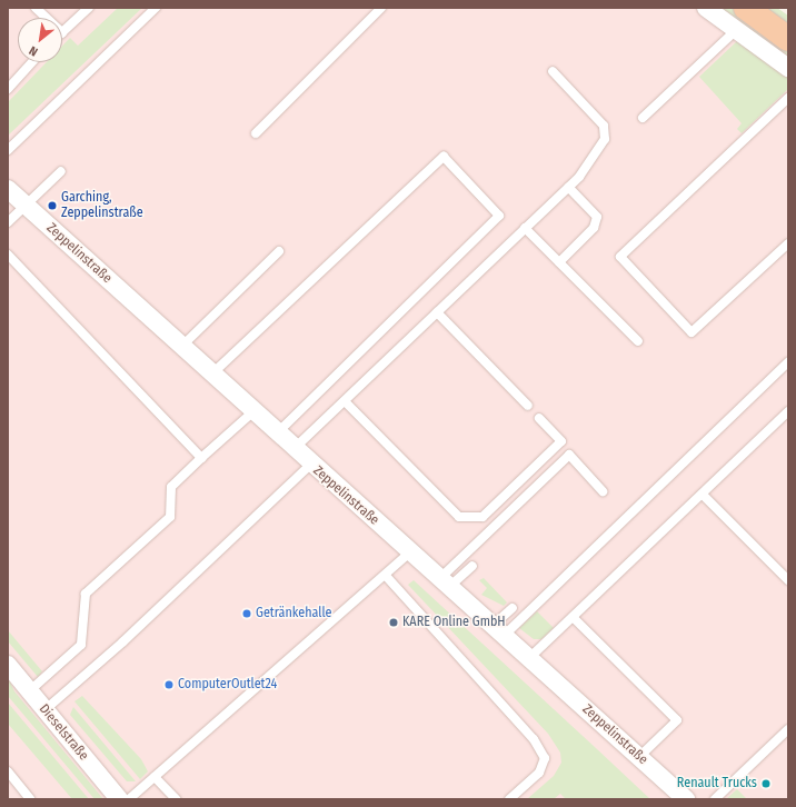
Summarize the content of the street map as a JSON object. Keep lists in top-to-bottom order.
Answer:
{
  "streets": {
    "street": ["Zeppelinstraße", "Dieselstraße"]
  },
  "places": [
    "Garching, Zeppelinstraße",
    "Getränkehalle",
    "KARE Online GmbH",
    "ComputerOutlet24",
    "Renault Trucks"
  ],
  "north": "bottom left"
}
